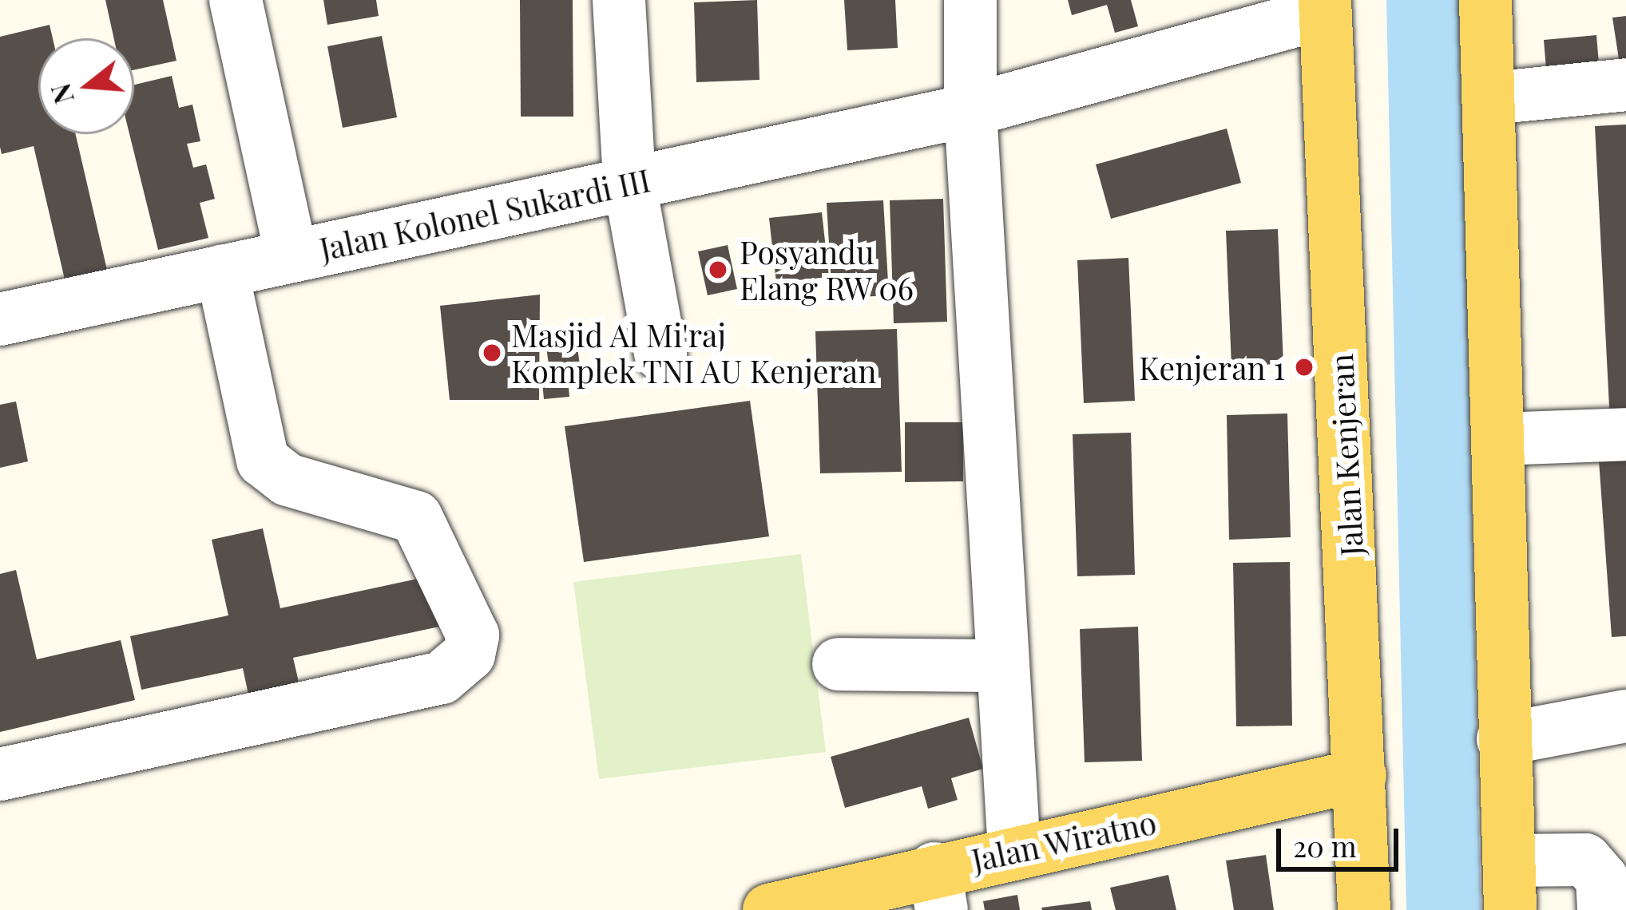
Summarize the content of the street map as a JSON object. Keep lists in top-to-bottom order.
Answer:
{
  "streets": {
    "main road": ["Jalan Kenjeran", "Jalan Wiratno"],
    "street": ["Jalan Kolonel Sukardi III"]
  },
  "crossings": [
    ["Jalan Kolonel Sukardi III", "Jalan Kenjeran"],
    ["Jalan Kenjeran", "Jalan Wiratno"]
  ],
  "places": ["Posyandu Elang RW 06", "Masjid Al Mi'raj Komplek TNI AU Kenjeran", "Kenjeran 1"],
  "scale_bar": "20 m",
  "north": "left"
}
